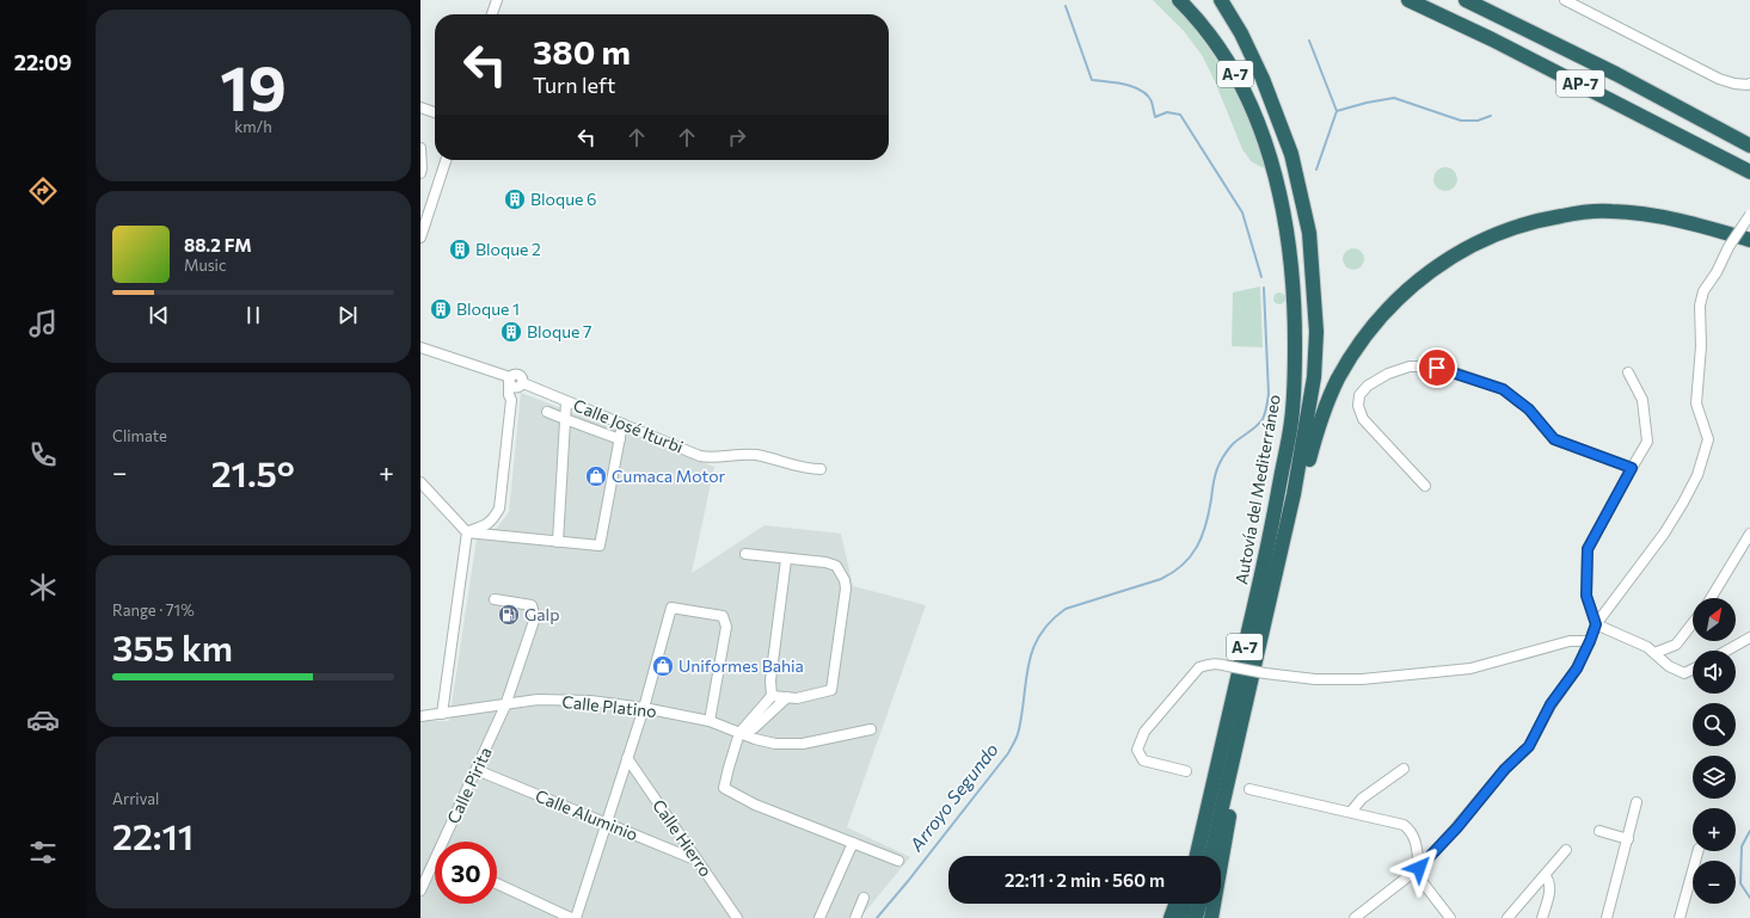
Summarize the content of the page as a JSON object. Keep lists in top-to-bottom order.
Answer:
{
  "streets": {
    "highway": ["A-7", "AP-7", "Autovía del Mediterráneo"],
    "street": [
      "Calle José Iturbi",
      "Calle Platino",
      "Calle Pirita",
      "Calle Aluminio",
      "Calle Hierro"
    ]
  },
  "crossings": [
    ["Calle Platino", "Calle Pirita"],
    ["Calle Pirita", "Calle Aluminio"],
    ["Calle Aluminio", "Calle Hierro"]
  ],
  "water": ["Arroyo Segundo"],
  "places": {
    "building": [
      "Bloque 6",
      "Bloque 2",
      "Bloque 1",
      "Bloque 7"
    ],
    "shop": ["Cumaca Motor", "Uniformes Bahia"],
    "fuel station": ["Galp"]
  },
  "north": "top right",
  "page": {
    "tabs": "22:09",
    "tile": [
      ["19", "km/h"],
      "Climate",
      ["Range · 71%", "355 km"],
      ["Arrival", "22:11"]
    ],
    "turn": ["380 m", "Turn left"],
    "song": ["88.2 FM", "Music"],
    "heat": ["−", "21.5°", "+"],
    "map_buttons": ["+", "−"],
    "limit": "30",
    "trip": "22:11 · 2 min · 560 m"
  }
}
